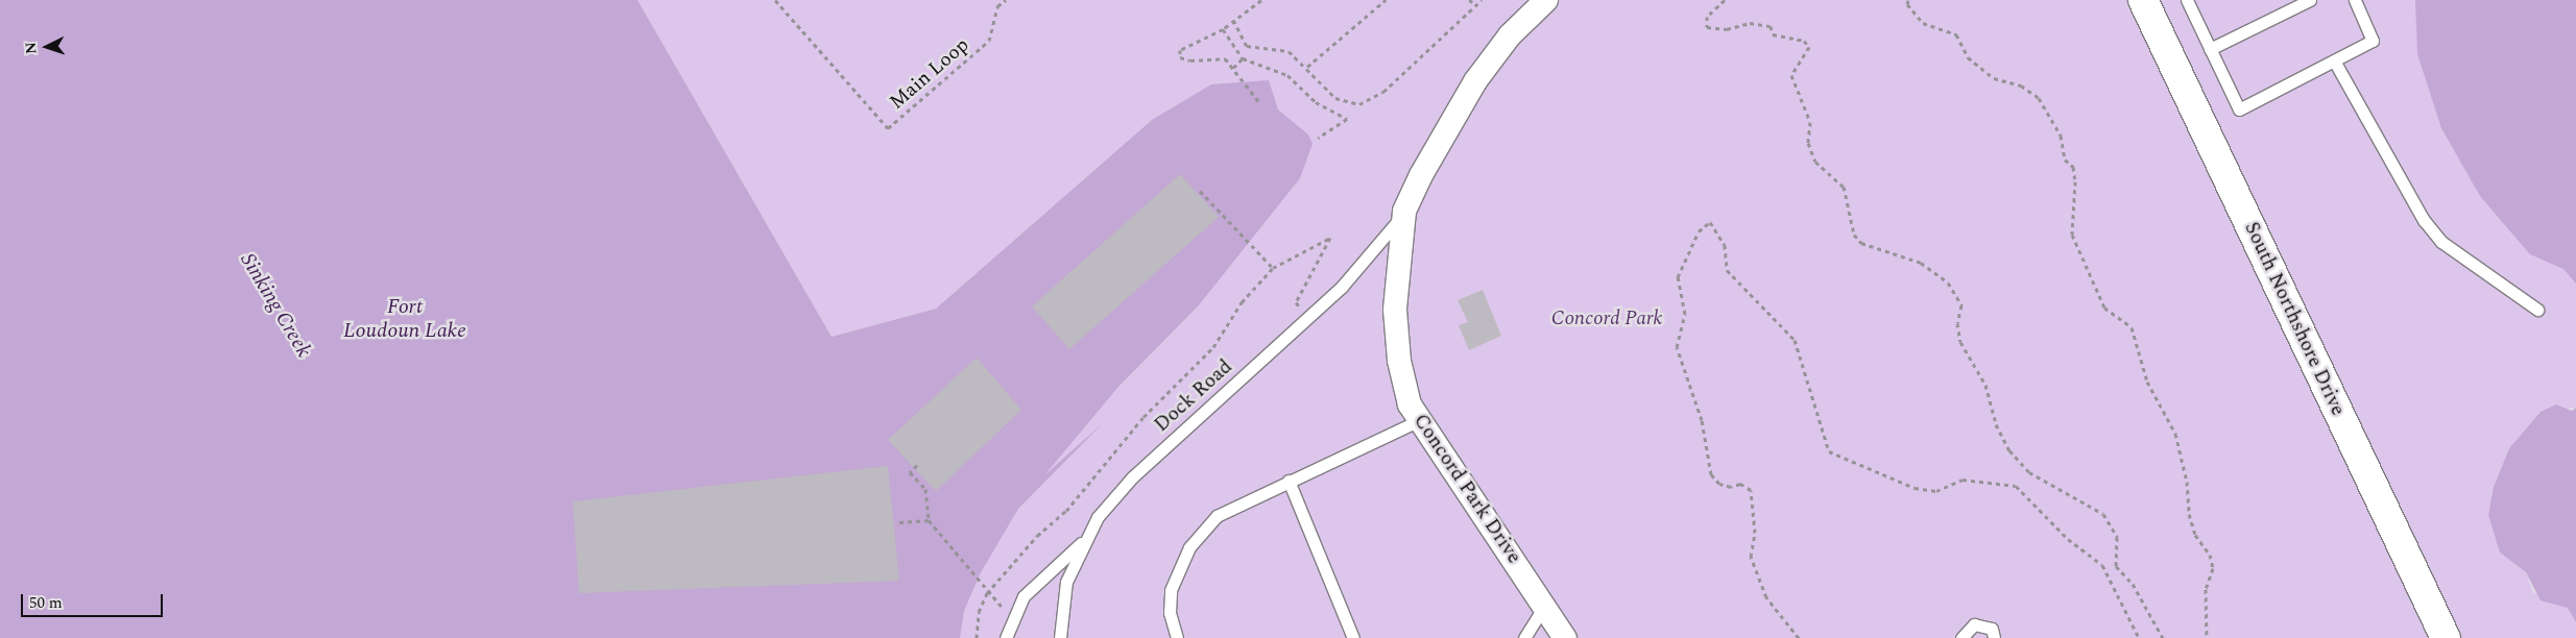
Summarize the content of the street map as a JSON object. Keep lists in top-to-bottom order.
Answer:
{
  "streets": {
    "main road": ["South Northshore Drive"],
    "street": ["Concord Park Drive"],
    "lane": ["Dock Road"],
    "path": ["Main Loop"]
  },
  "crossings": [
    ["Dock Road", "Concord Park Drive"]
  ],
  "water": ["Sinking Creek", "Fort Loudoun Lake"],
  "parks": ["Concord Park"],
  "scale_bar": "50 m",
  "north": "left"
}
